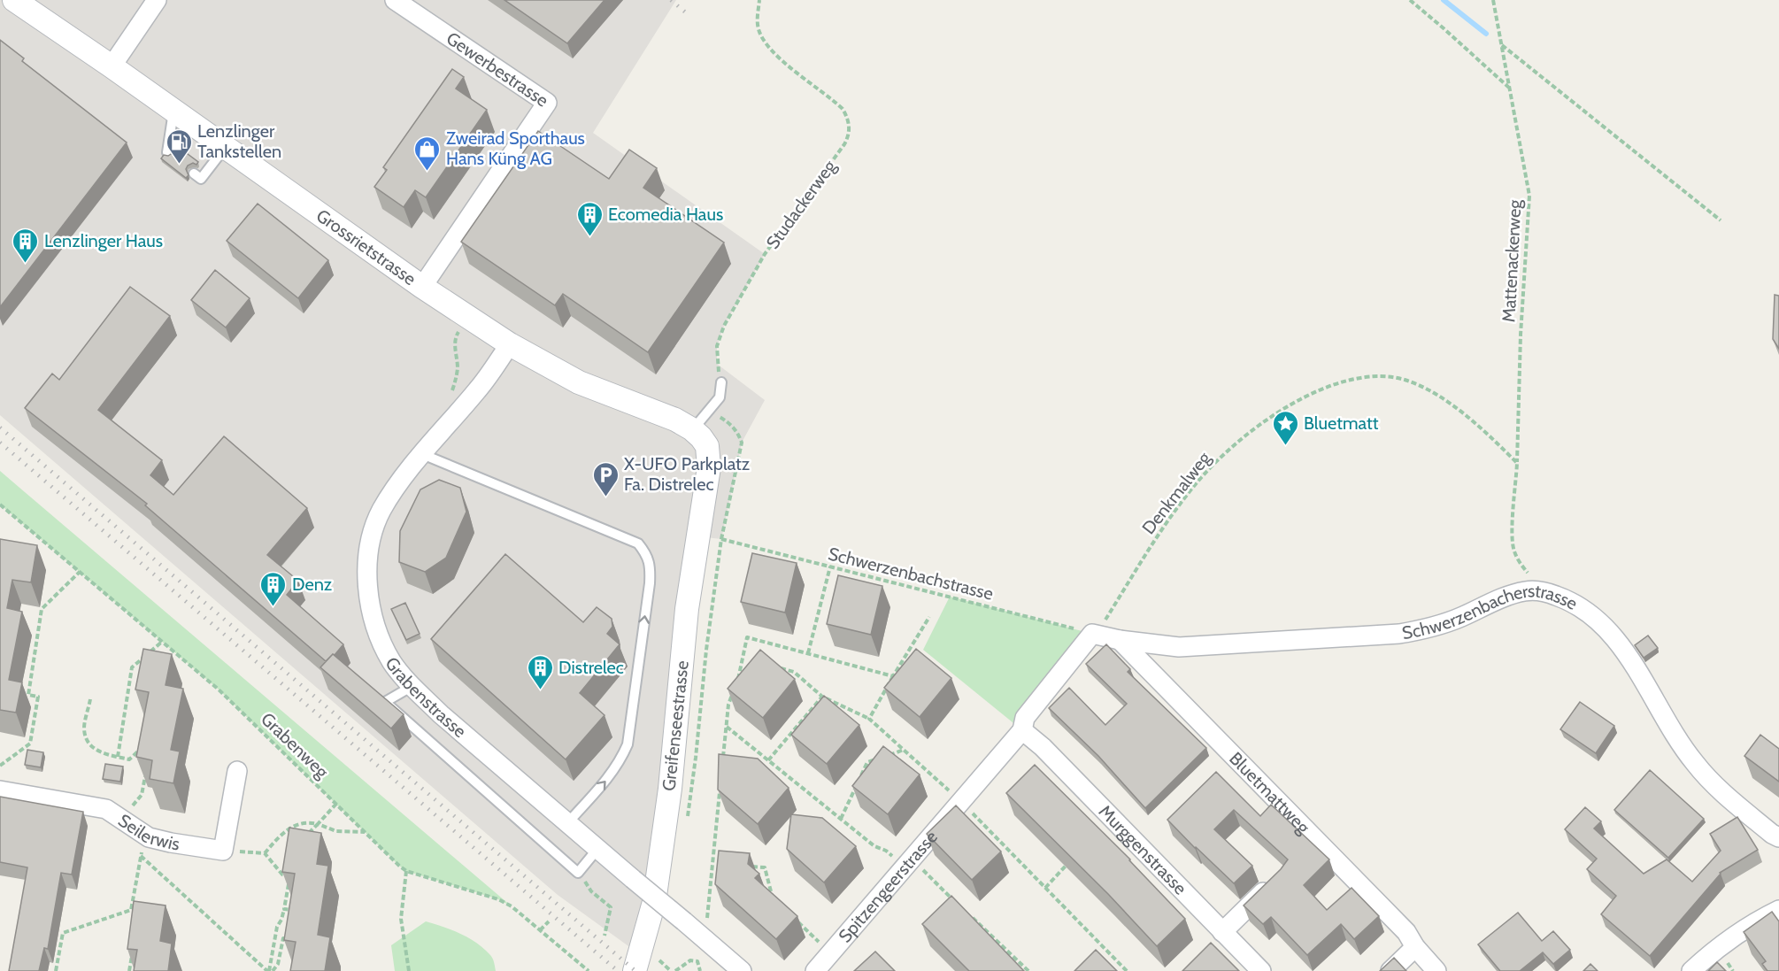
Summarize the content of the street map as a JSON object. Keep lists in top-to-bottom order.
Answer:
{
  "streets": {
    "street": [
      "Gewerbestrasse",
      "Grossrietstrasse",
      "Schwerzenbacherstrasse",
      "Grabenstrasse",
      "Greifenseestrasse",
      "Bluetmattweg",
      "Seilerwis",
      "Murggenstrasse",
      "Spitzengeerstrasse"
    ],
    "path": [
      "Studackerweg",
      "Mattenackerweg",
      "Denkmalweg",
      "Schwerzenbachstrasse",
      "Grabenweg"
    ]
  },
  "crossings": [
    ["Gewerbestrasse", "Grossrietstrasse"],
    ["Grossrietstrasse", "Grabenstrasse"],
    ["Grossrietstrasse", "Greifenseestrasse"],
    ["Mattenackerweg", "Denkmalweg"],
    ["Denkmalweg", "Schwerzenbachstrasse"],
    ["Denkmalweg", "Schwerzenbacherstrasse"],
    ["Denkmalweg", "Spitzengeerstrasse"],
    ["Schwerzenbachstrasse", "Schwerzenbacherstrasse"],
    ["Schwerzenbachstrasse", "Spitzengeerstrasse"],
    ["Schwerzenbacherstrasse", "Bluetmattweg"],
    ["Schwerzenbacherstrasse", "Spitzengeerstrasse"],
    ["Murggenstrasse", "Spitzengeerstrasse"]
  ],
  "places": {
    "fuel station": ["Lenzlinger Tankstellen"],
    "shop": ["Zweirad Sporthaus Hans Küng AG"],
    "building": [
      "Ecomedia Haus",
      "Lenzlinger Haus",
      "Denz",
      "Distrelec"
    ],
    "place": ["Bluetmatt"],
    "parking": ["X-UFO Parkplatz Fa. Distrelec"]
  }
}
